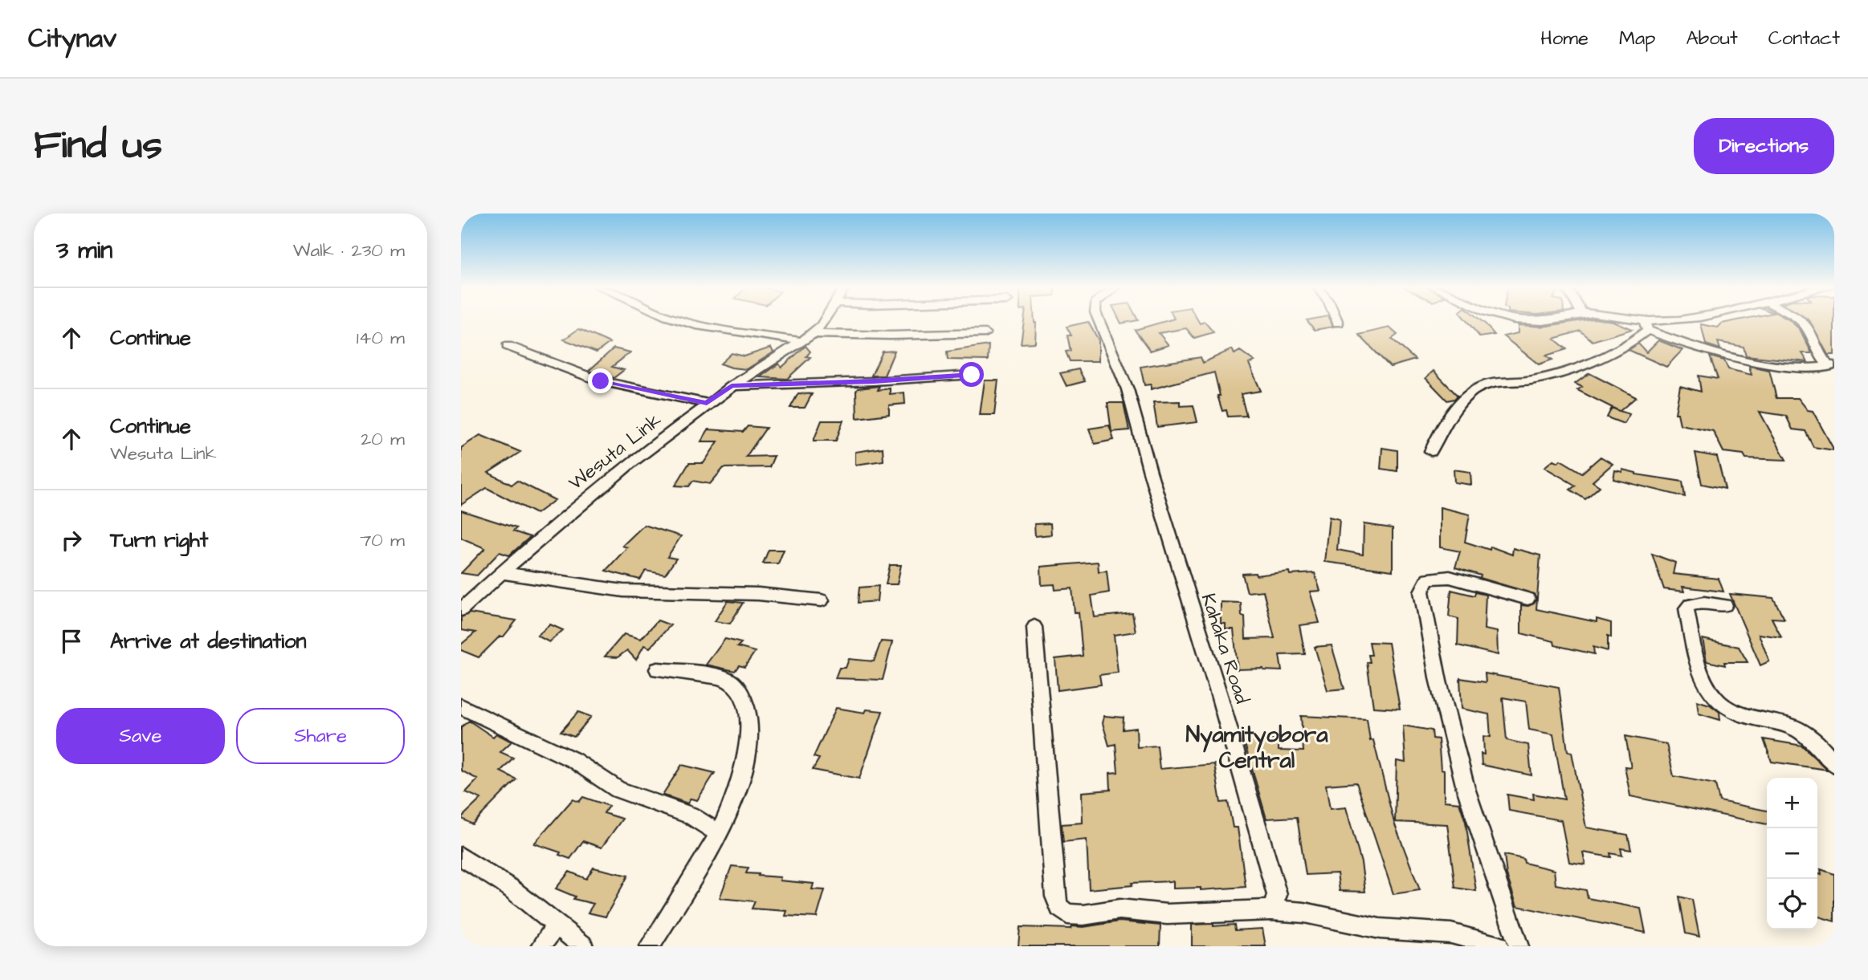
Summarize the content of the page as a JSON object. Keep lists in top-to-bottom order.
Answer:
{
  "streets": {
    "street": ["Wesuta Link", "Kahaka Road"]
  },
  "districts": ["Nyamityobora Central"],
  "page": {
    "header": "Citynav",
    "nav": [
      "Home",
      "Map",
      "About",
      "Contact"
    ],
    "buttons": [
      "Directions",
      ["Save", "Share"]
    ],
    "title": "Find us",
    "heading": ["3 min", "Walk · 230 m"],
    "list": [
      ["Continue", "140 m"],
      ["Continue", "Wesuta Link", "20 m"],
      ["Turn right", "70 m"],
      "Arrive at destination"
    ],
    "map_buttons": ["+", "−"]
  }
}
